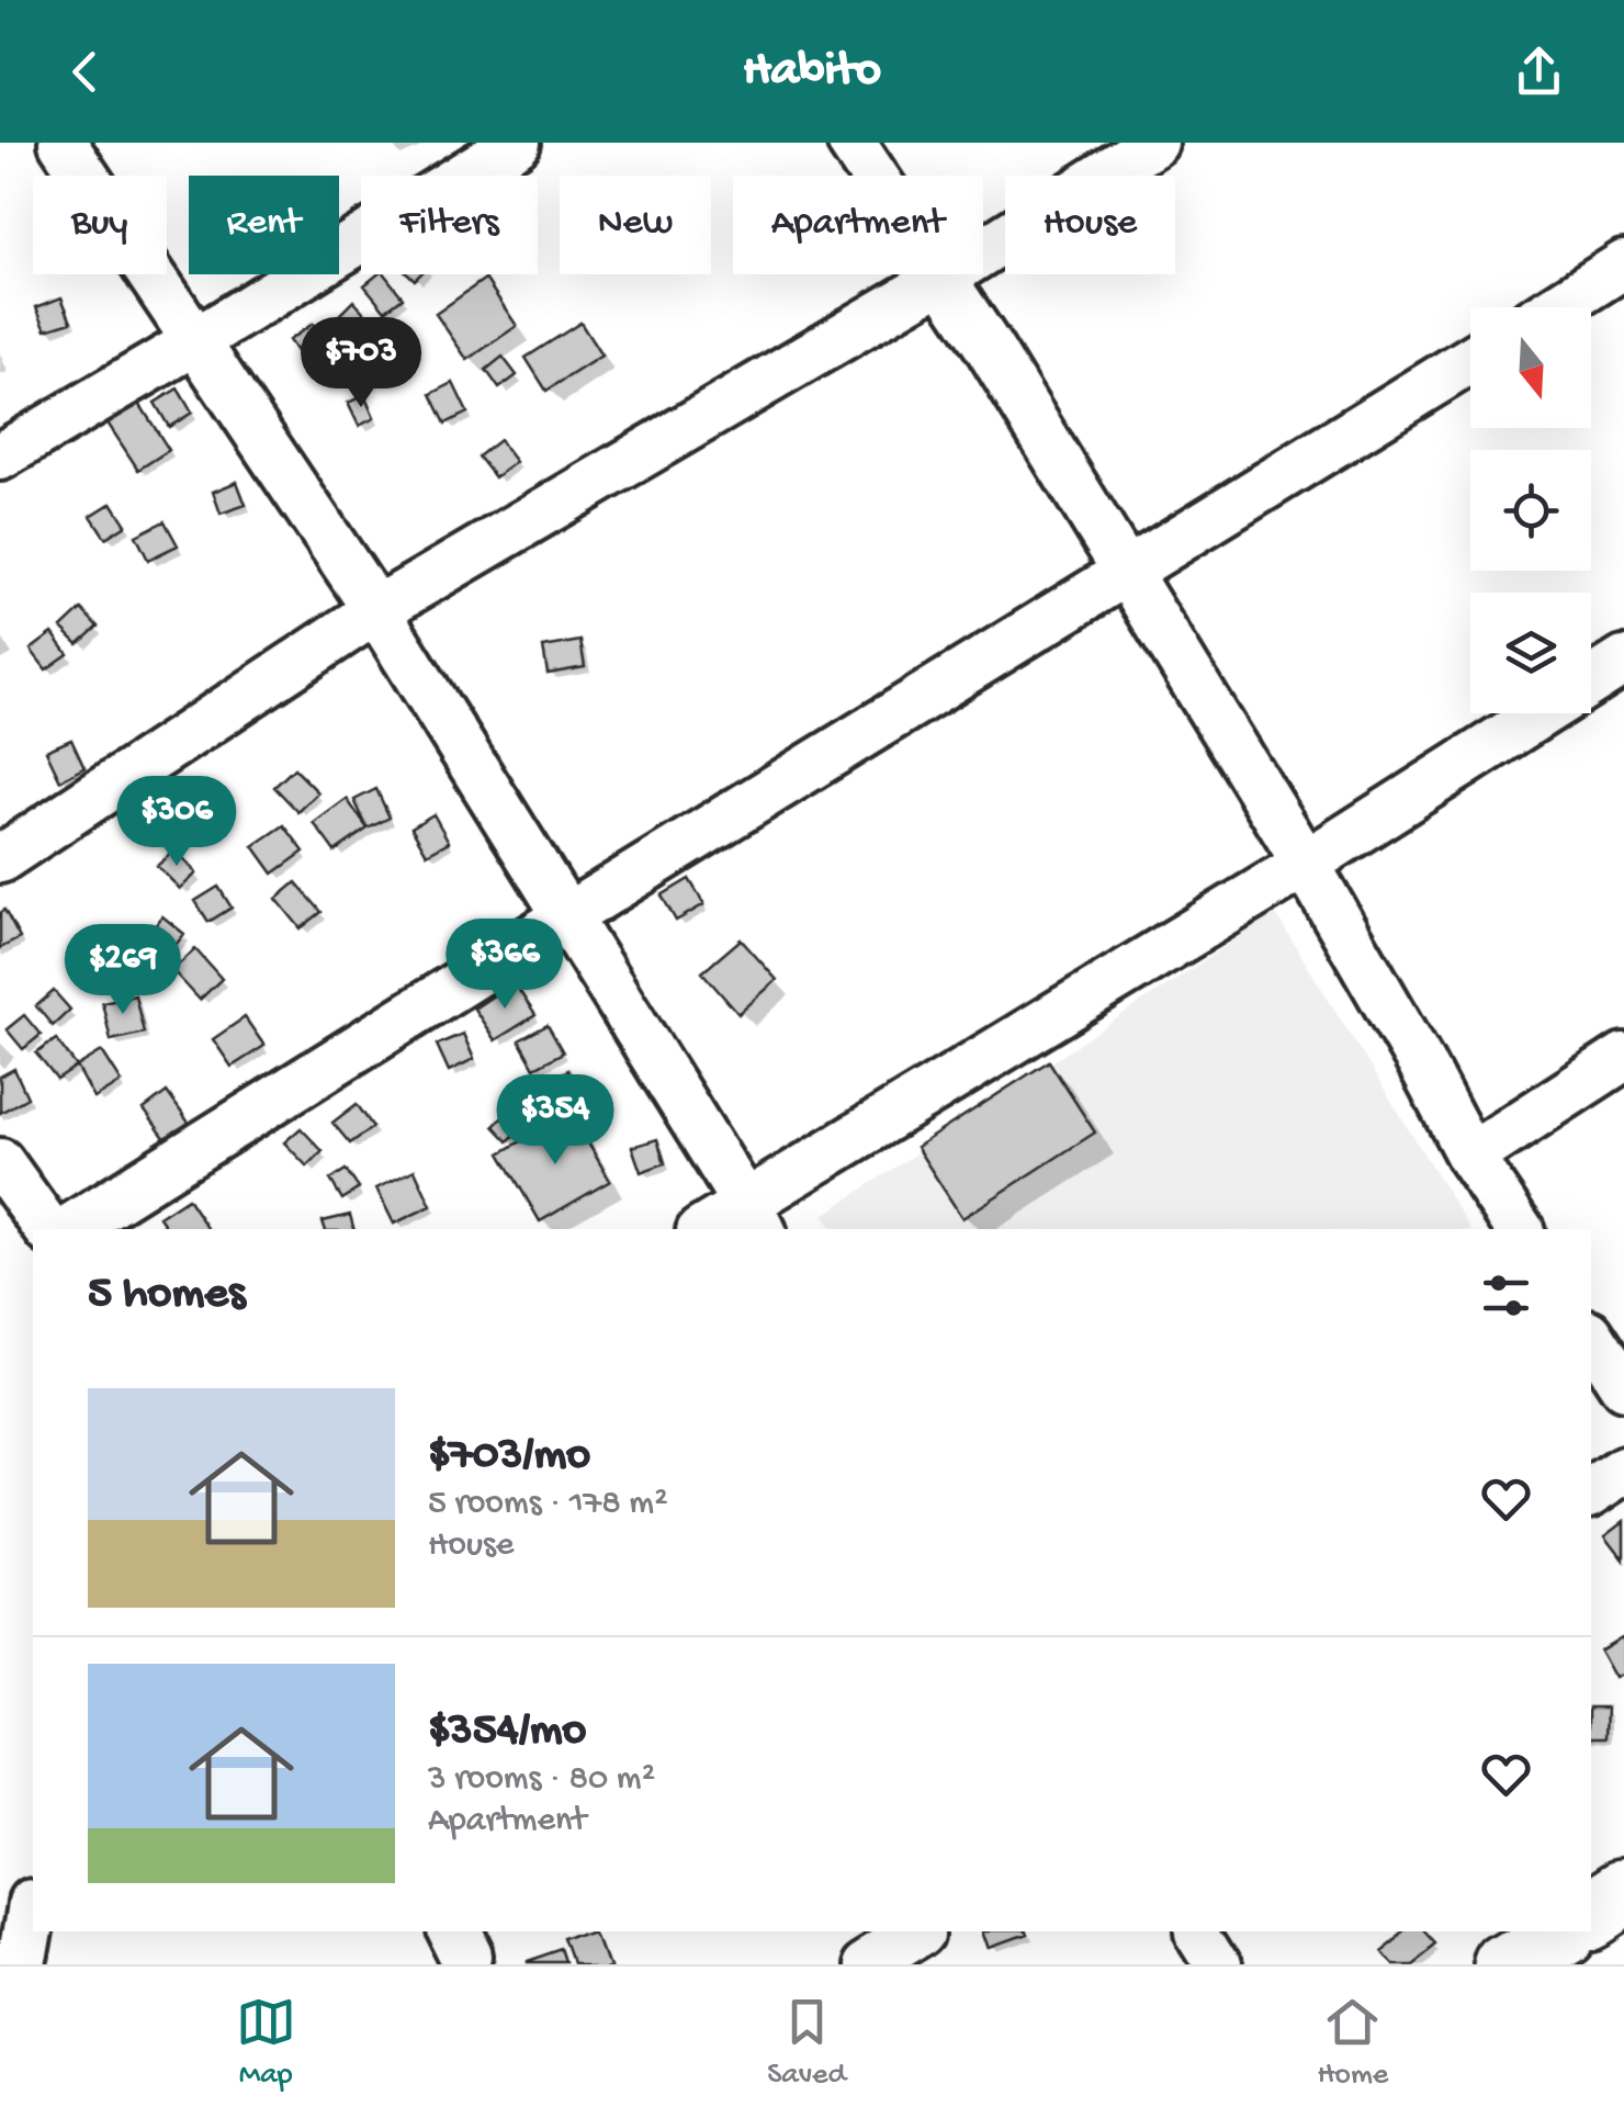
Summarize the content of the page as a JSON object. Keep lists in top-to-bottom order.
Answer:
{
  "north": "bottom",
  "page": {
    "header": "Habito",
    "chip": [
      "Buy",
      "Rent",
      "Filters",
      "New",
      "Apartment",
      "House"
    ],
    "price": [
      "$703",
      "$306",
      "$366",
      "$269",
      "$354"
    ],
    "heading": "5 homes",
    "list": [
      {
        "name": "$703/mo",
        "note": "5 rooms · 178 m² · House"
      },
      {
        "name": "$354/mo",
        "note": "3 rooms · 80 m² · Apartment"
      }
    ],
    "tabs": ["Map", "Saved", "Home"]
  }
}
